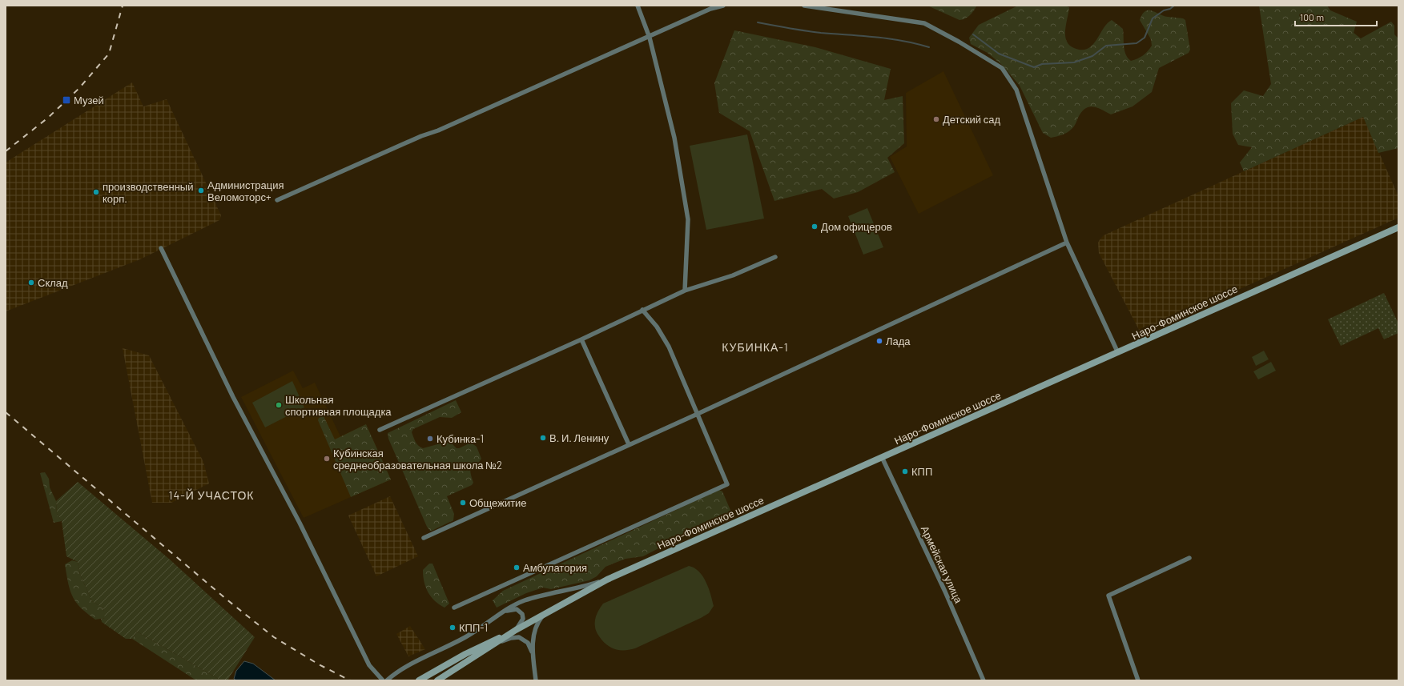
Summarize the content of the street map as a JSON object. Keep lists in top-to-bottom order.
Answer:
{
  "streets": {
    "main road": ["Наро-Фоминское шоссе"],
    "street": ["Армейская улица"]
  },
  "crossings": [
    ["Наро-Фоминское шоссе", "Армейская улица"]
  ],
  "districts": ["КУБИНКА-1", "14-Й УЧАСТОК"],
  "places": {
    "transit": ["Музей"],
    "other": [
      "Детский сад",
      "Администрация Веломоторс+",
      "производственный корп.",
      "Дом офицеров",
      "Склад",
      "Лада",
      "Школьная спортивная площадка",
      "В. И. Ленину",
      "Кубинка-1",
      "Кубинская среднеобразовательная школа №2",
      "КПП",
      "Общежитие",
      "Амбулатория",
      "КПП-1"
    ]
  },
  "scale_bar": "100 m"
}
